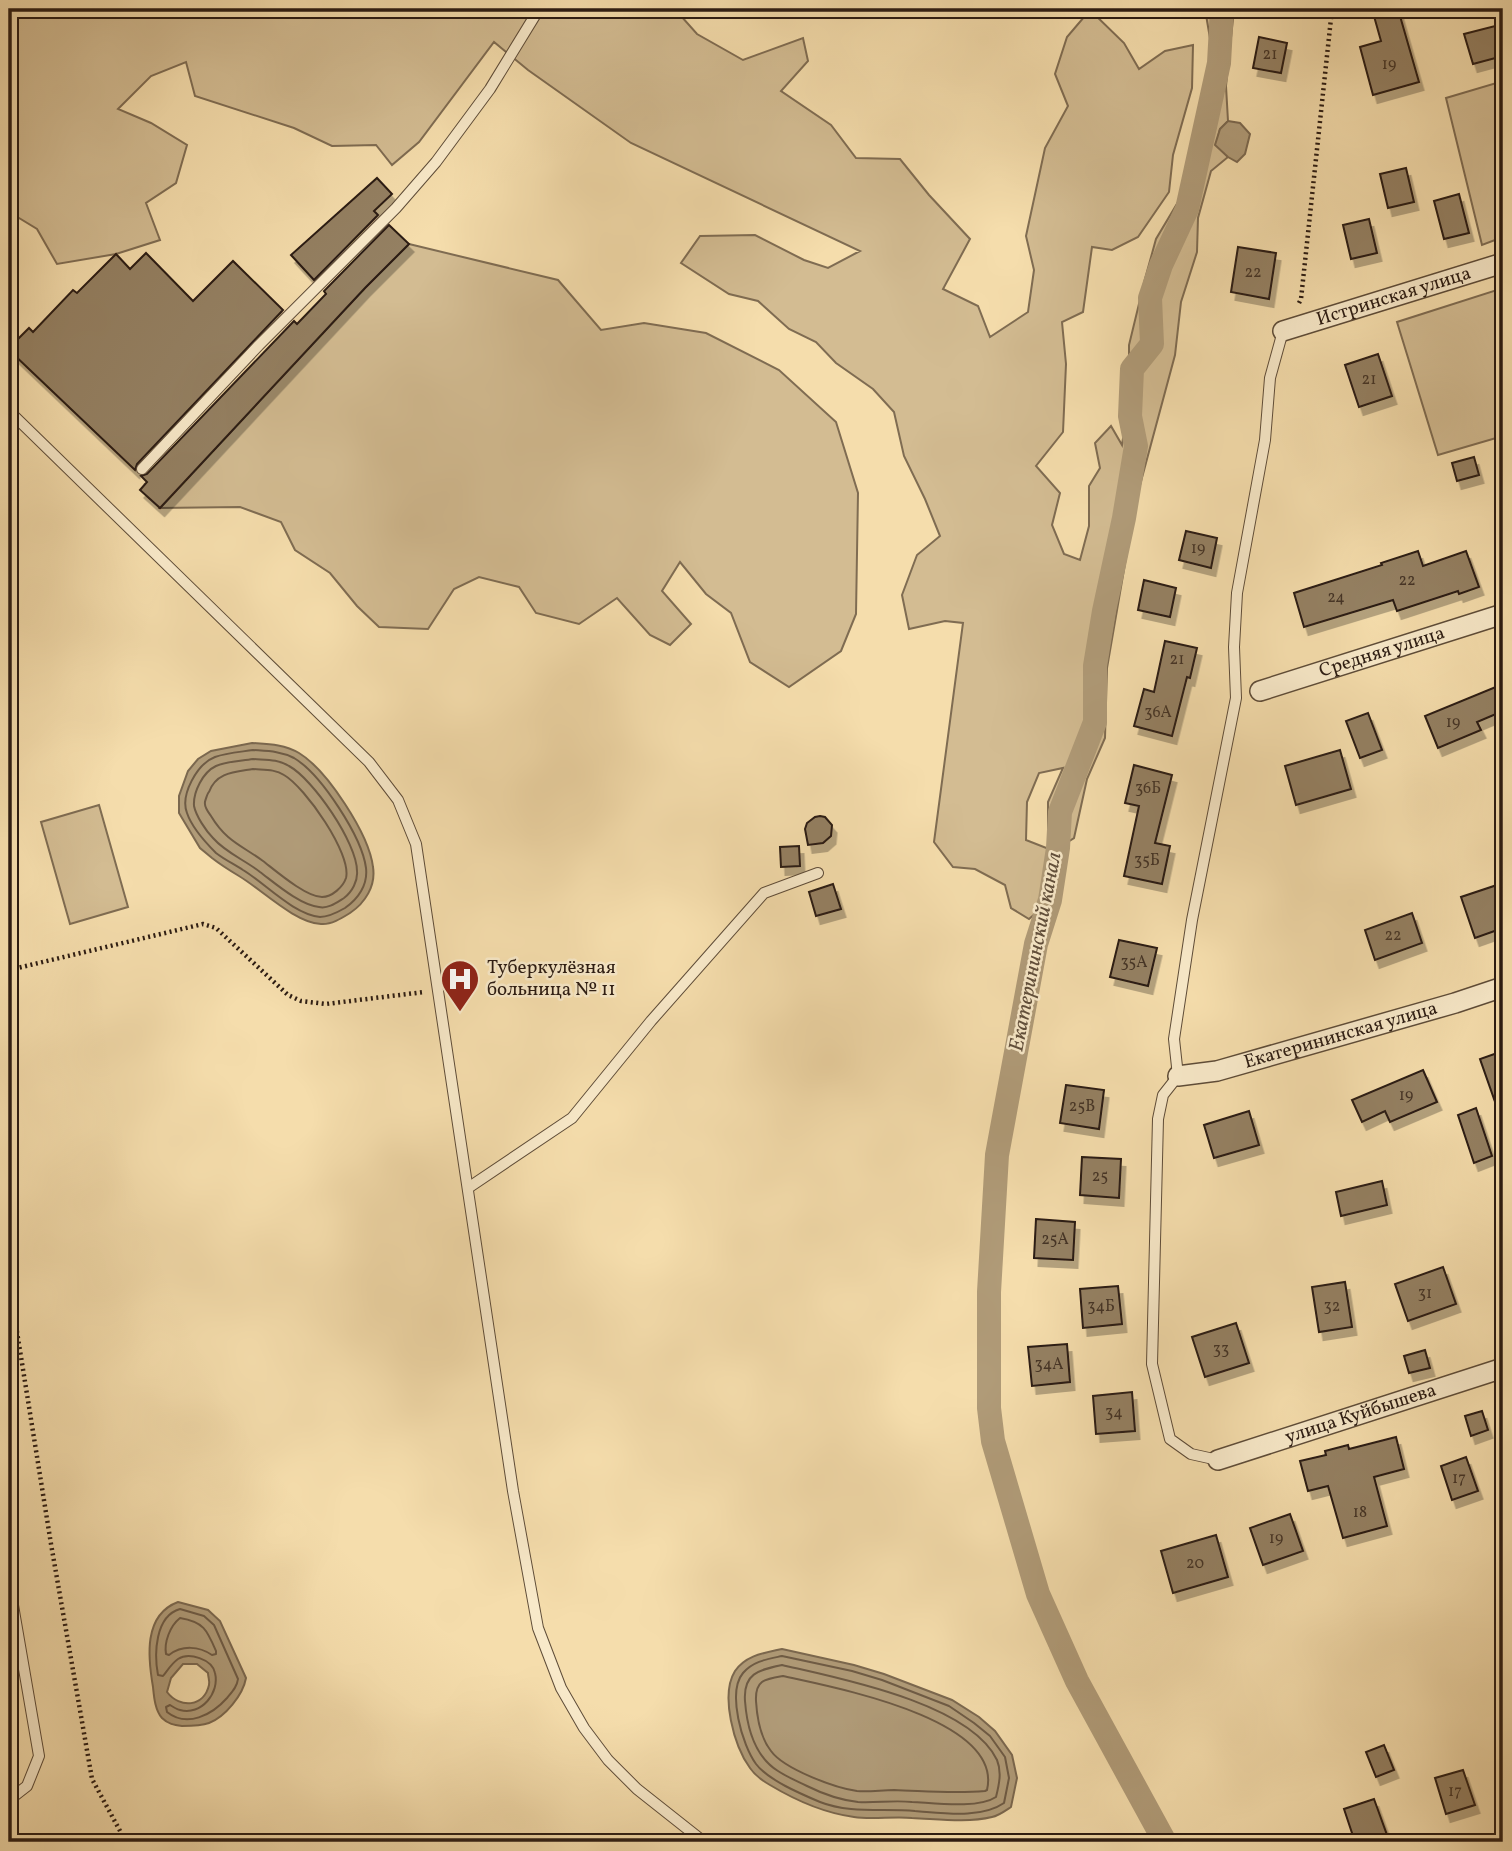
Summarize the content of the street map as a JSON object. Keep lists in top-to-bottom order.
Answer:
{
  "streets": {
    "street": [
      "Истринская улица",
      "Средняя улица",
      "Екатерининская улица",
      "улица Куйбышева"
    ]
  },
  "water": ["Екатерининский канал"],
  "places": {
    "hospital": ["Туберкулёзная больница № 11"]
  },
  "house_numbers": [
    "21",
    "19",
    "22",
    "21",
    "19",
    "22",
    "24",
    "21",
    "36А",
    "19",
    "36Б",
    "35Б",
    "22",
    "35А",
    "19",
    "25В",
    "25",
    "25А",
    "31",
    "34Б",
    "32",
    "33",
    "34А",
    "34",
    "17",
    "18",
    "19",
    "20",
    "17"
  ]
}
